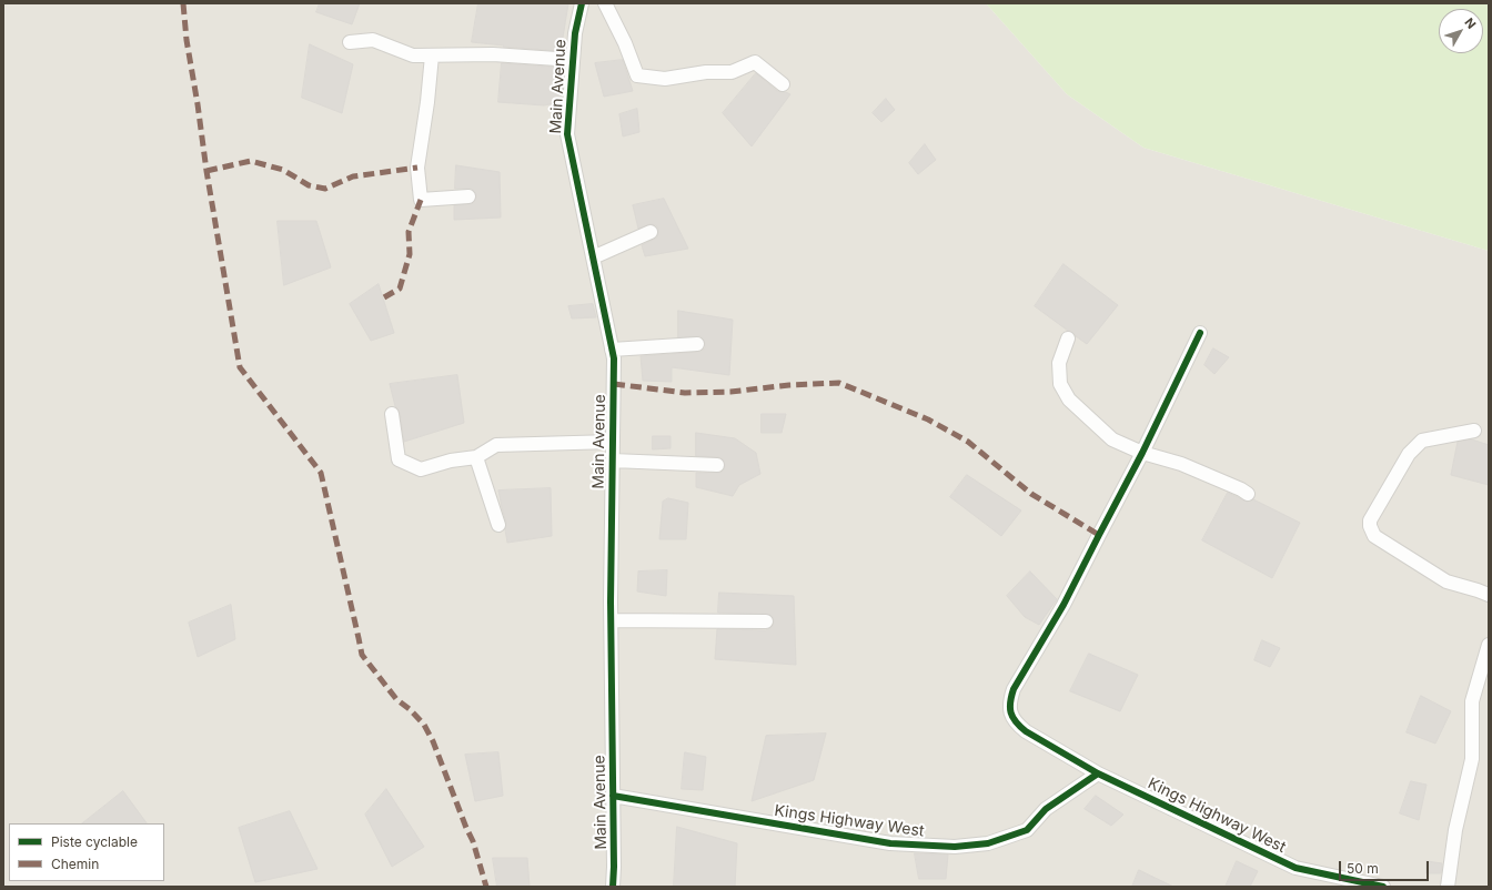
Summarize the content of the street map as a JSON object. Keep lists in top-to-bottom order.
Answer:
{
  "streets": {
    "street": ["Main Avenue", "Kings Highway West"]
  },
  "crossings": [
    ["Main Avenue", "Kings Highway West"]
  ],
  "legend": ["Piste cyclable", "Chemin"],
  "scale_bar": "50 m",
  "north": "top right"
}
